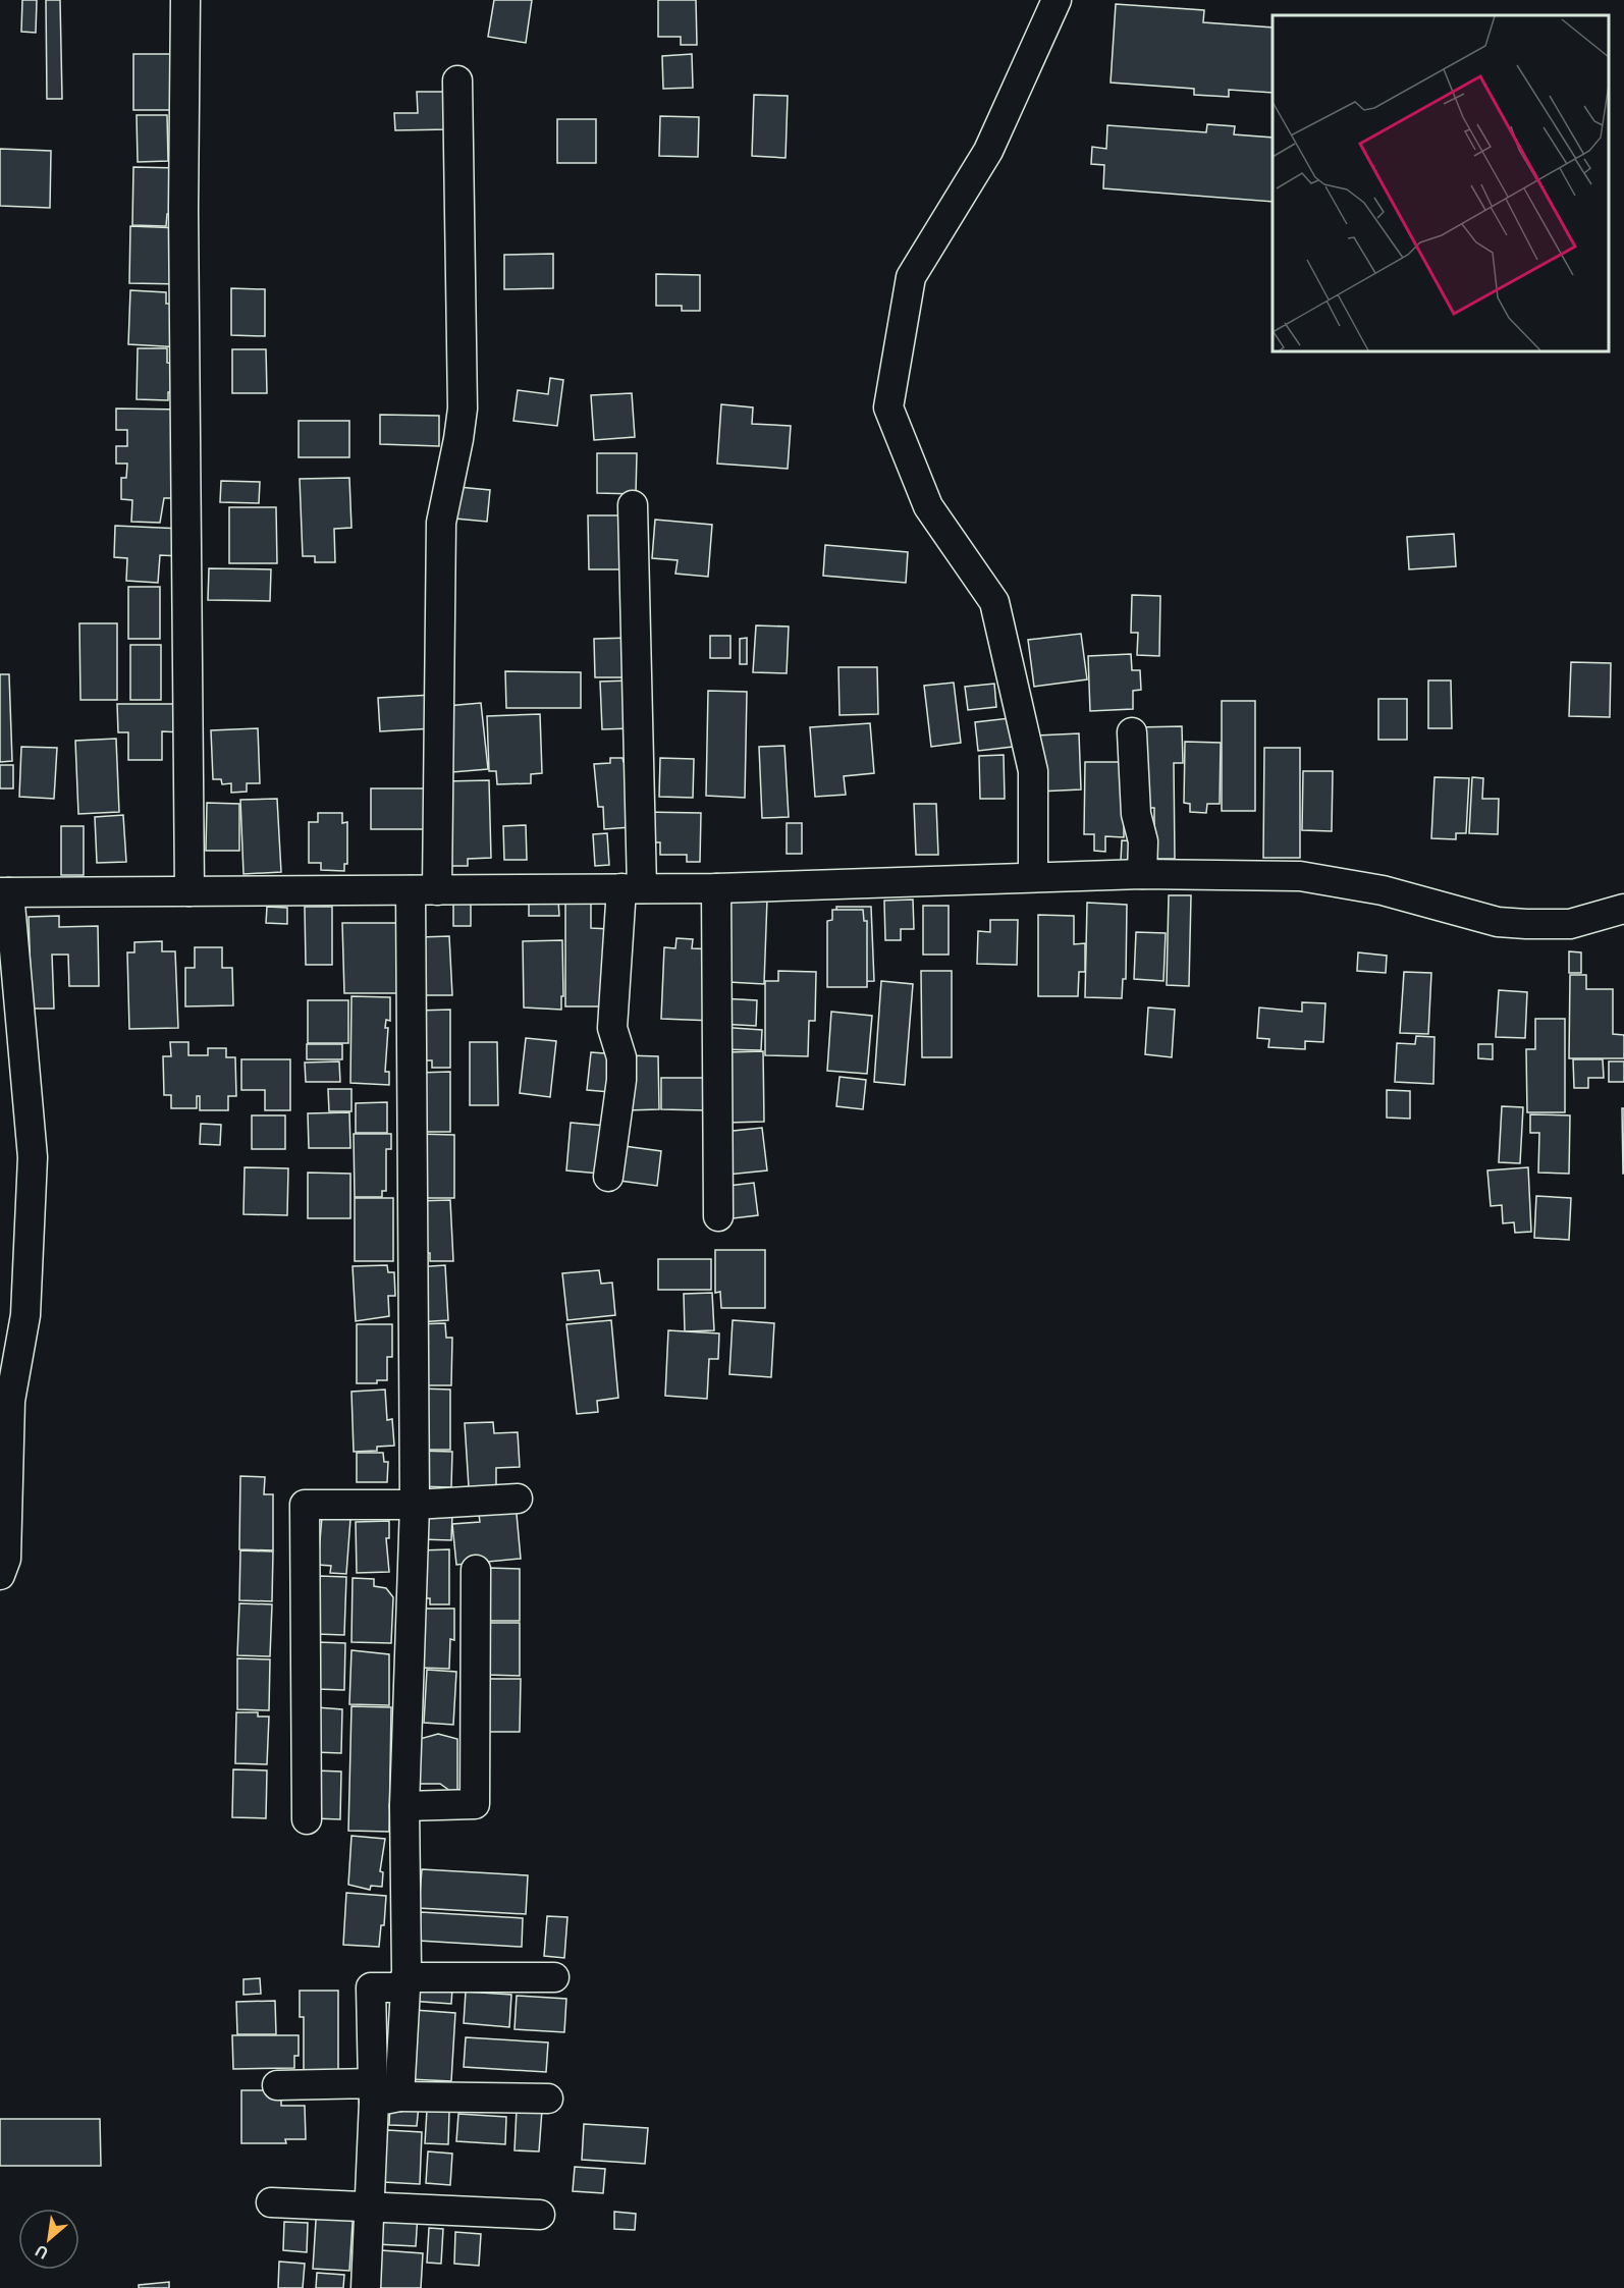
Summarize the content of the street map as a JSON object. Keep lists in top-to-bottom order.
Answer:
{
  "north": "bottom left"
}
